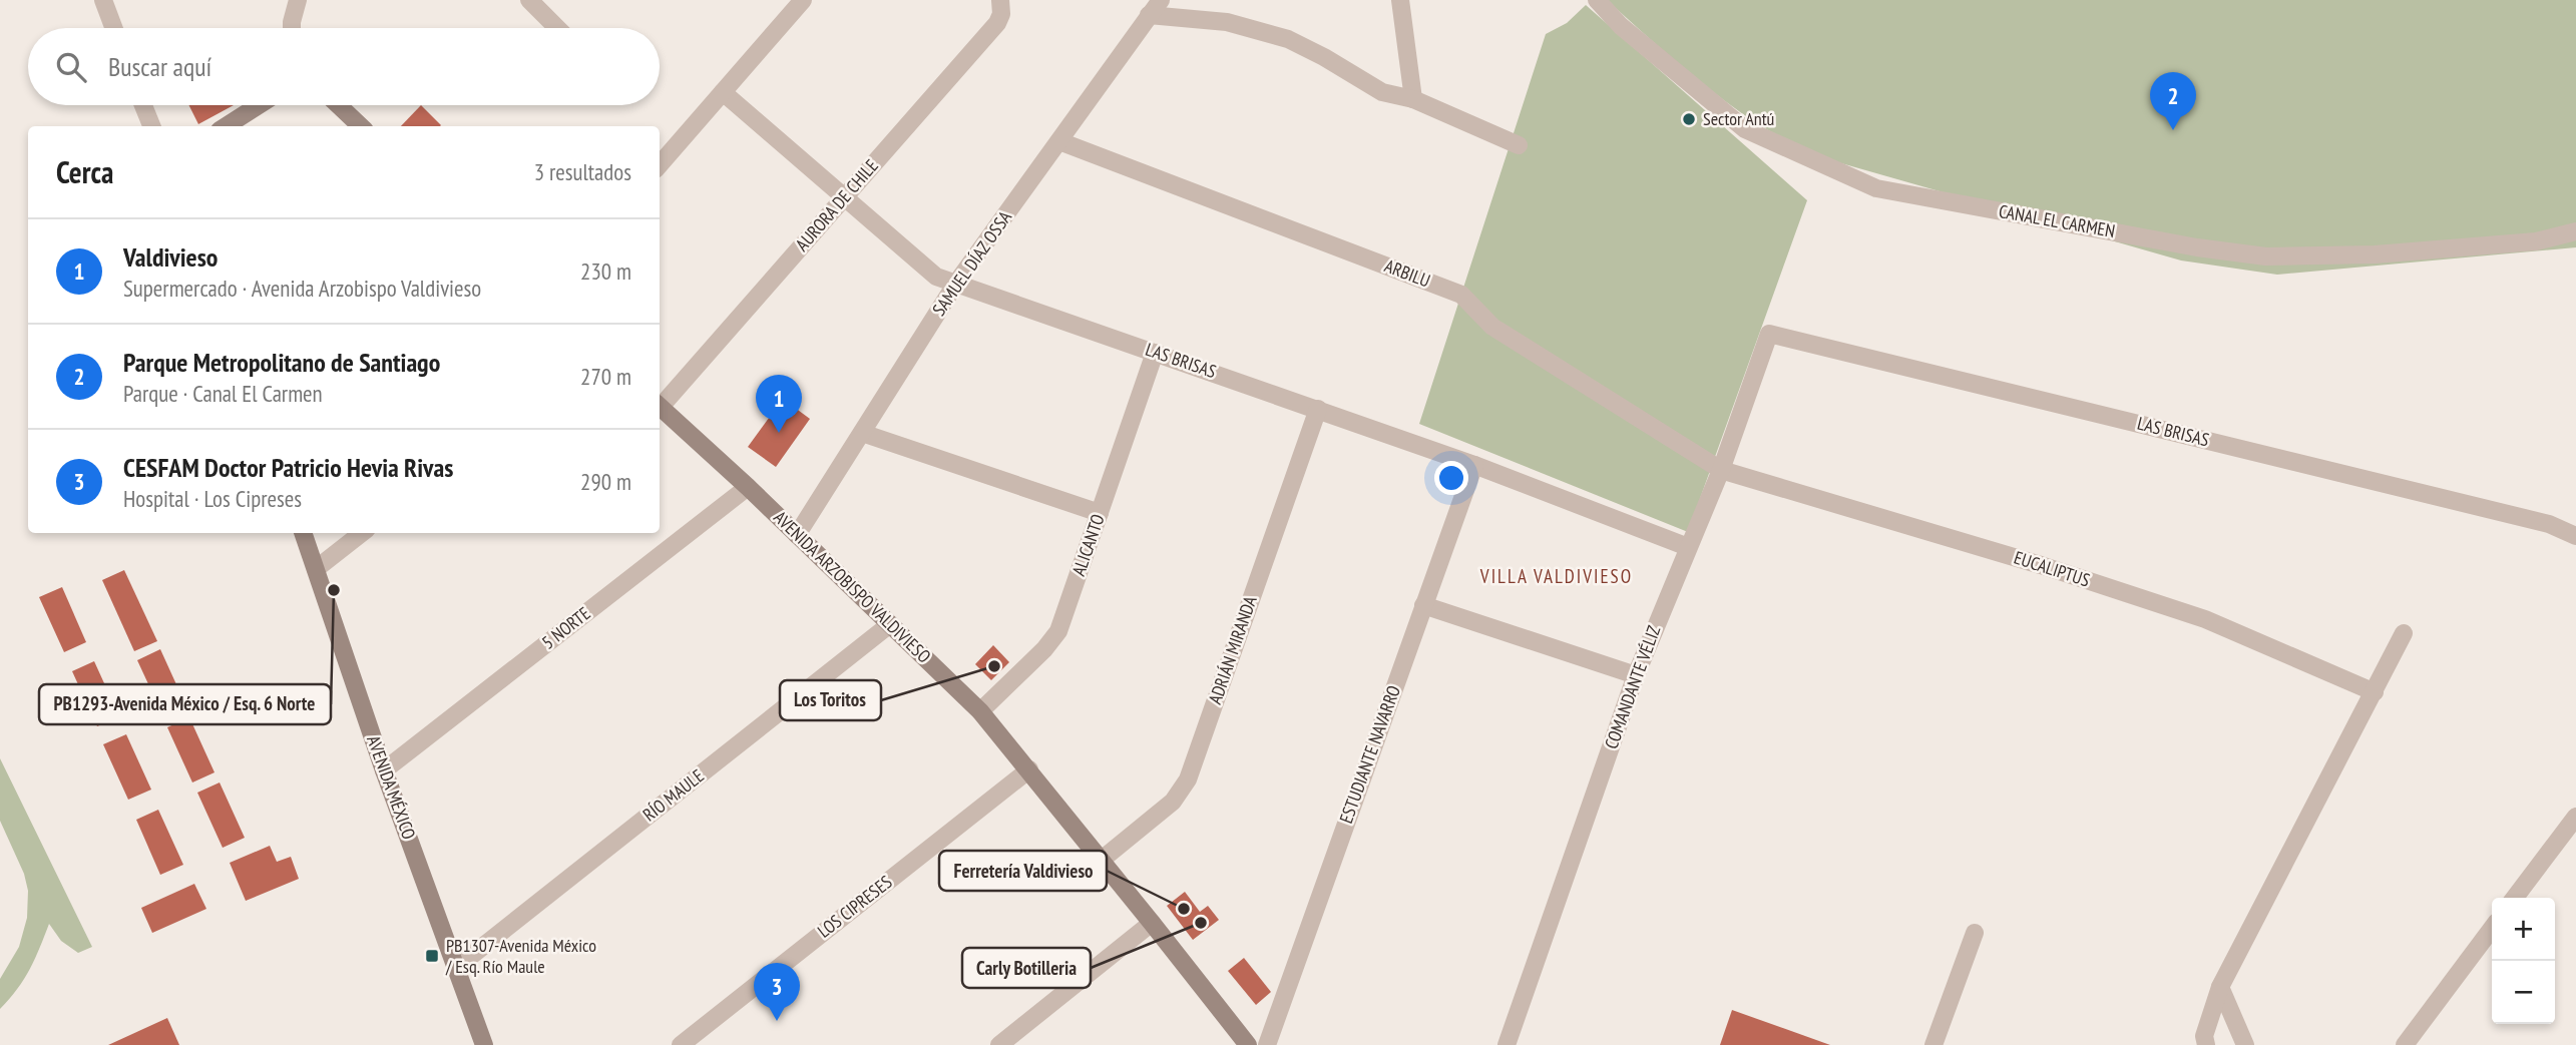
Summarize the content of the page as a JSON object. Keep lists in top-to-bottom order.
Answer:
{
  "streets": {
    "street": [
      "AURORA DE CHILE",
      "CANAL EL CARMEN",
      "SAMUEL DÍAZ OSSA",
      "ARBILU",
      "LAS BRISAS",
      "ALICANTO",
      "EUCALIPTUS",
      "AVENIDA ARZOBISPO VALDIVIESO",
      "5 NORTE",
      "ADRIÁN MIRANDA",
      "COMANDANTE VÉLIZ",
      "ESTUDIANTE NAVARRO",
      "AVENIDA MÉXICO",
      "RÍO MAULE",
      "LOS CIPRESES"
    ]
  },
  "crossings": [
    ["AURORA DE CHILE", "LAS BRISAS"],
    ["SAMUEL DÍAZ OSSA", "ARBILU"],
    ["SAMUEL DÍAZ OSSA", "LAS BRISAS"],
    ["SAMUEL DÍAZ OSSA", "AVENIDA ARZOBISPO VALDIVIESO"],
    ["ARBILU", "EUCALIPTUS"],
    ["ARBILU", "COMANDANTE VÉLIZ"],
    ["LAS BRISAS", "ALICANTO"],
    ["LAS BRISAS", "ADRIÁN MIRANDA"],
    ["LAS BRISAS", "COMANDANTE VÉLIZ"],
    ["LAS BRISAS", "ESTUDIANTE NAVARRO"],
    ["ALICANTO", "AVENIDA ARZOBISPO VALDIVIESO"],
    ["EUCALIPTUS", "COMANDANTE VÉLIZ"],
    ["AVENIDA ARZOBISPO VALDIVIESO", "5 NORTE"],
    ["AVENIDA ARZOBISPO VALDIVIESO", "ADRIÁN MIRANDA"],
    ["AVENIDA ARZOBISPO VALDIVIESO", "RÍO MAULE"],
    ["AVENIDA ARZOBISPO VALDIVIESO", "LOS CIPRESES"],
    ["5 NORTE", "AVENIDA MÉXICO"],
    ["AVENIDA MÉXICO", "RÍO MAULE"]
  ],
  "districts": ["VILLA VALDIVIESO"],
  "places": {
    "other": [
      "Sector Antú",
      "PB1293-Avenida México / Esq. 6 Norte",
      "Los Toritos",
      "Ferretería Valdivieso",
      "Carly Botilleria"
    ],
    "transit": ["PB1307-Avenida México / Esq. Río Maule"]
  },
  "page": {
    "search": "Buscar aquí",
    "pins": ["2", "1", "3"],
    "heading": ["Cerca", "3 resultados"],
    "list": [
      {
        "mark": "1",
        "name": "Valdivieso",
        "note": "Supermercado · Avenida Arzobispo Valdivieso",
        "value": "230 m"
      },
      {
        "mark": "2",
        "name": "Parque Metropolitano de Santiago",
        "note": "Parque · Canal El Carmen",
        "value": "270 m"
      },
      {
        "mark": "3",
        "name": "CESFAM Doctor Patricio Hevia Rivas",
        "note": "Hospital · Los Cipreses",
        "value": "290 m"
      }
    ],
    "map_buttons": ["+", "−"]
  }
}
